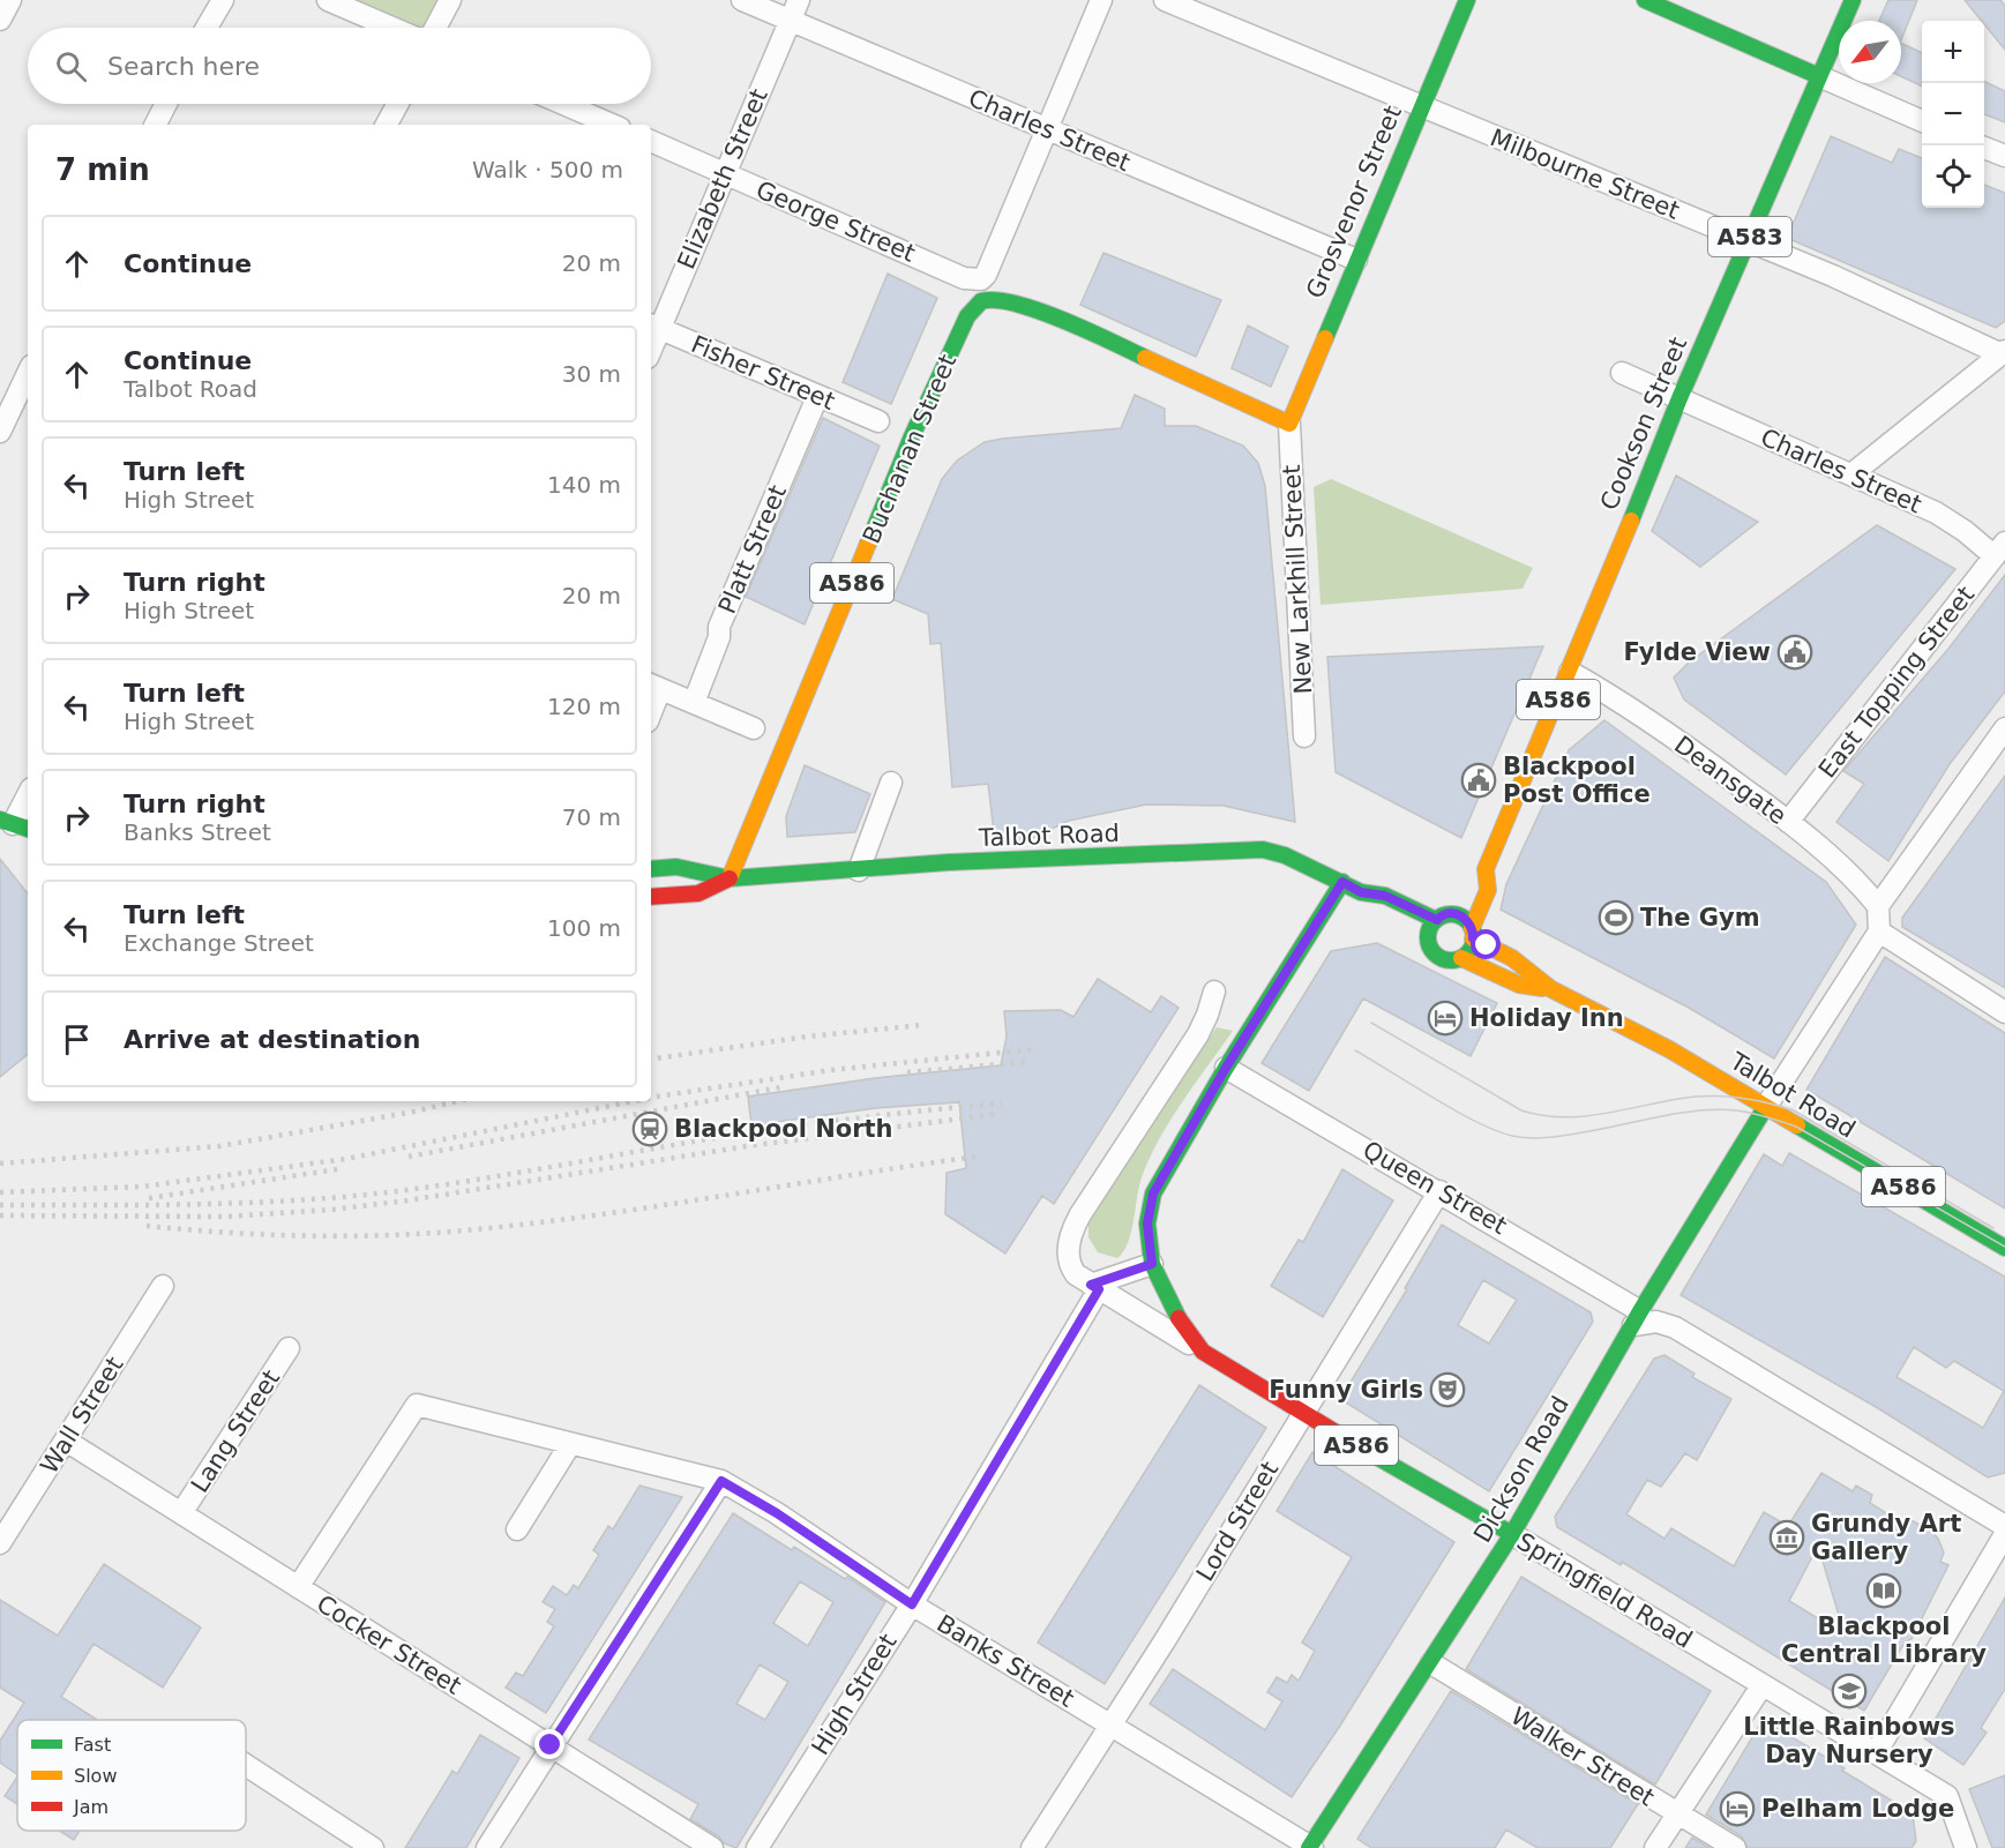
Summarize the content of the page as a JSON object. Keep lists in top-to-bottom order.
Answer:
{
  "streets": {
    "main road": [
      "Grosvenor Street",
      "A583",
      "Cookson Street",
      "Buchanan Street",
      "A586",
      "Talbot Road",
      "Dickson Road",
      "Springfield Road"
    ],
    "street": [
      "Charles Street",
      "Milbourne Street",
      "Elizabeth Street",
      "George Street",
      "Fisher Street",
      "Platt Street",
      "New Larkhill Street",
      "East Topping Street",
      "Deansgate",
      "Queen Street",
      "Wall Street",
      "Lang Street",
      "Lord Street",
      "Cocker Street",
      "Banks Street",
      "High Street",
      "Walker Street"
    ]
  },
  "crossings": [
    ["Charles Street", "Elizabeth Street"],
    ["Charles Street", "Grosvenor Street"],
    ["Charles Street", "Cookson Street"],
    ["Charles Street", "East Topping Street"],
    ["Milbourne Street", "Grosvenor Street"],
    ["Milbourne Street", "Cookson Street"],
    ["Elizabeth Street", "George Street"],
    ["Elizabeth Street", "Fisher Street"],
    ["Grosvenor Street", "New Larkhill Street"],
    ["Fisher Street", "Platt Street"],
    ["Cookson Street", "A586"],
    ["Cookson Street", "Deansgate"],
    ["Cookson Street", "Talbot Road"],
    ["Buchanan Street", "Talbot Road"],
    ["A586", "Talbot Road"],
    ["A586", "Queen Street"],
    ["A586", "Springfield Road"],
    ["East Topping Street", "Deansgate"],
    ["Talbot Road", "Dickson Road"],
    ["Queen Street", "Dickson Road"],
    ["Queen Street", "Lord Street"],
    ["Wall Street", "Cocker Street"],
    ["Lang Street", "Cocker Street"],
    ["Dickson Road", "Springfield Road"],
    ["Dickson Road", "Banks Street"],
    ["Dickson Road", "Walker Street"],
    ["Lord Street", "Springfield Road"],
    ["Lord Street", "Banks Street"],
    ["Springfield Road", "High Street"],
    ["Cocker Street", "Banks Street"],
    ["Banks Street", "High Street"]
  ],
  "places": {
    "public building": ["Fylde View", "Blackpool Post Office"],
    "sports": ["The Gym"],
    "hotel": ["Holiday Inn", "Pelham Lodge"],
    "station": ["Blackpool North"],
    "theatre": ["Funny Girls"],
    "museum": ["Grundy Art Gallery"],
    "library": ["Blackpool Central Library"],
    "school or university": ["Little Rainbows Day Nursery"]
  },
  "legend": ["Fast", "Slow", "Jam"],
  "north": "bottom left",
  "page": {
    "map_buttons": ["+", "−"],
    "search": "Search here",
    "heading": ["7 min", "Walk · 500 m"],
    "list": [
      ["Continue", "20 m"],
      ["Continue", "Talbot Road", "30 m"],
      ["Turn left", "High Street", "140 m"],
      ["Turn right", "High Street", "20 m"],
      ["Turn left", "High Street", "120 m"],
      ["Turn right", "Banks Street", "70 m"],
      ["Turn left", "Exchange Street", "100 m"],
      "Arrive at destination"
    ]
  }
}
